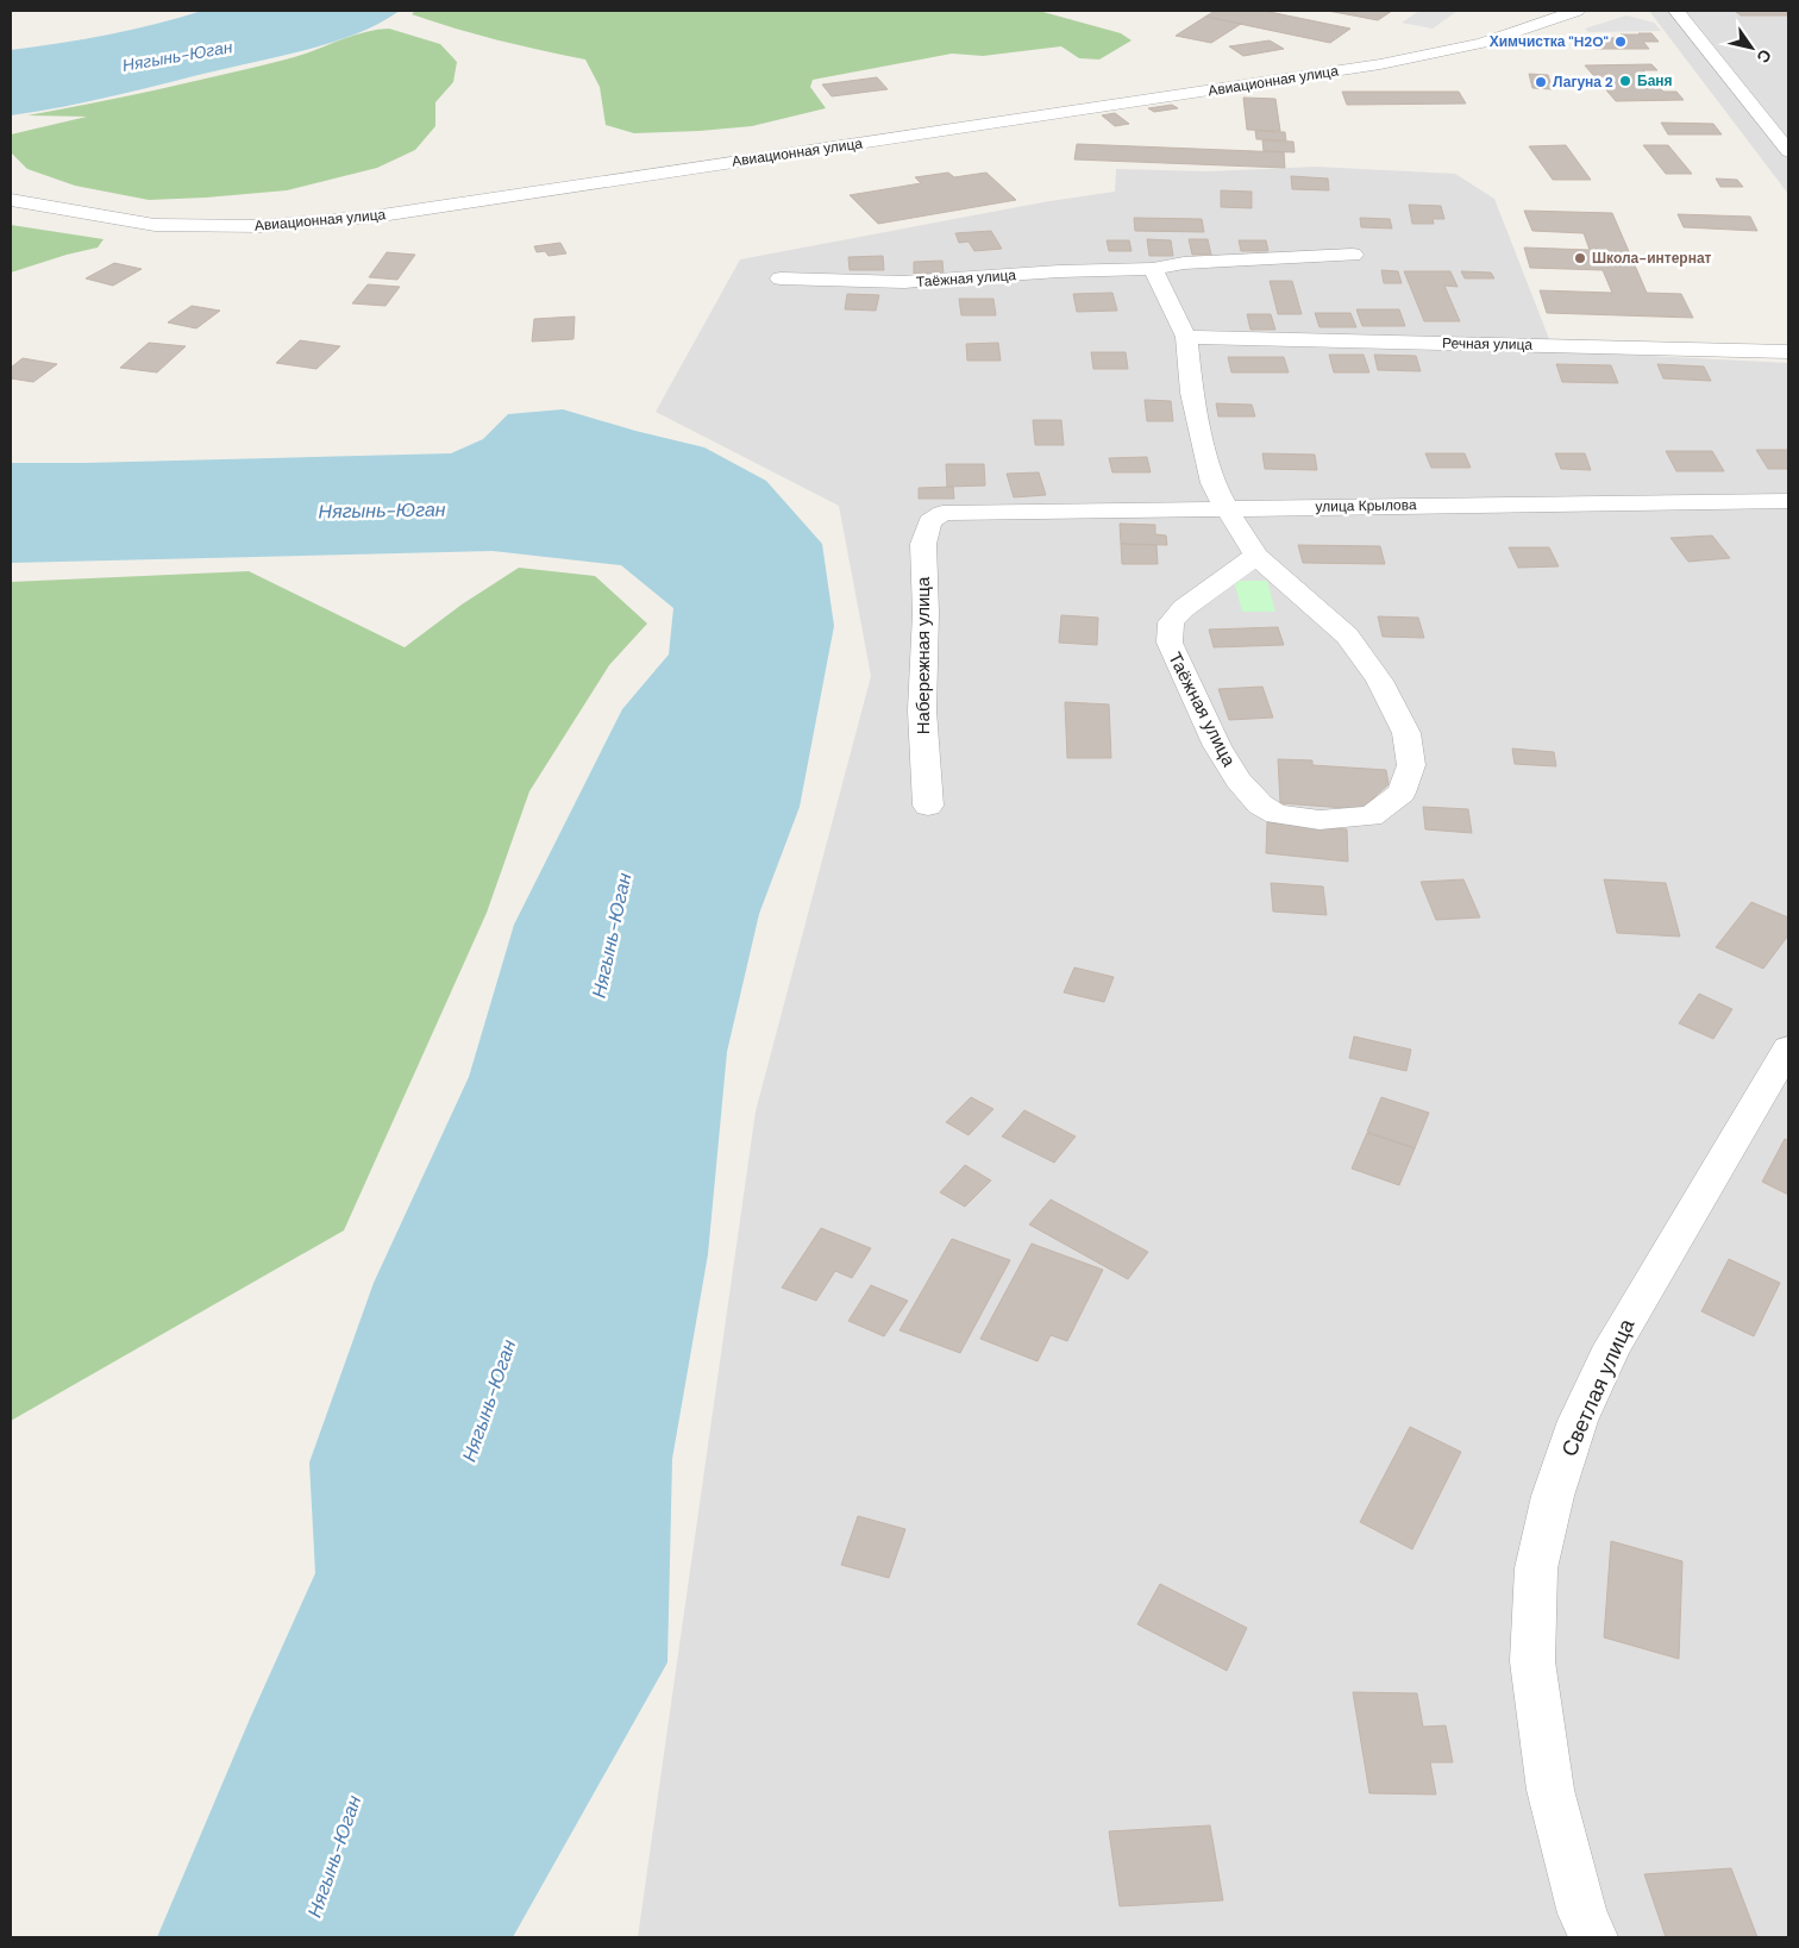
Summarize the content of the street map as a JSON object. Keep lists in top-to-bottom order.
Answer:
{
  "streets": {
    "street": [
      "Авиационная улица",
      "Таёжная улица",
      "Речная улица",
      "улица Крылова",
      "Набережная улица",
      "Светлая улица"
    ]
  },
  "crossings": [
    ["Таёжная улица", "Речная улица"],
    ["Таёжная улица", "улица Крылова"],
    ["улица Крылова", "Набережная улица"]
  ],
  "water": ["Нягынь-Юган"],
  "places": [
    "Химчистка \"H2O\"",
    "Баня",
    "Лагуна 2",
    "Школа-интернат"
  ],
  "north": "bottom right"
}
